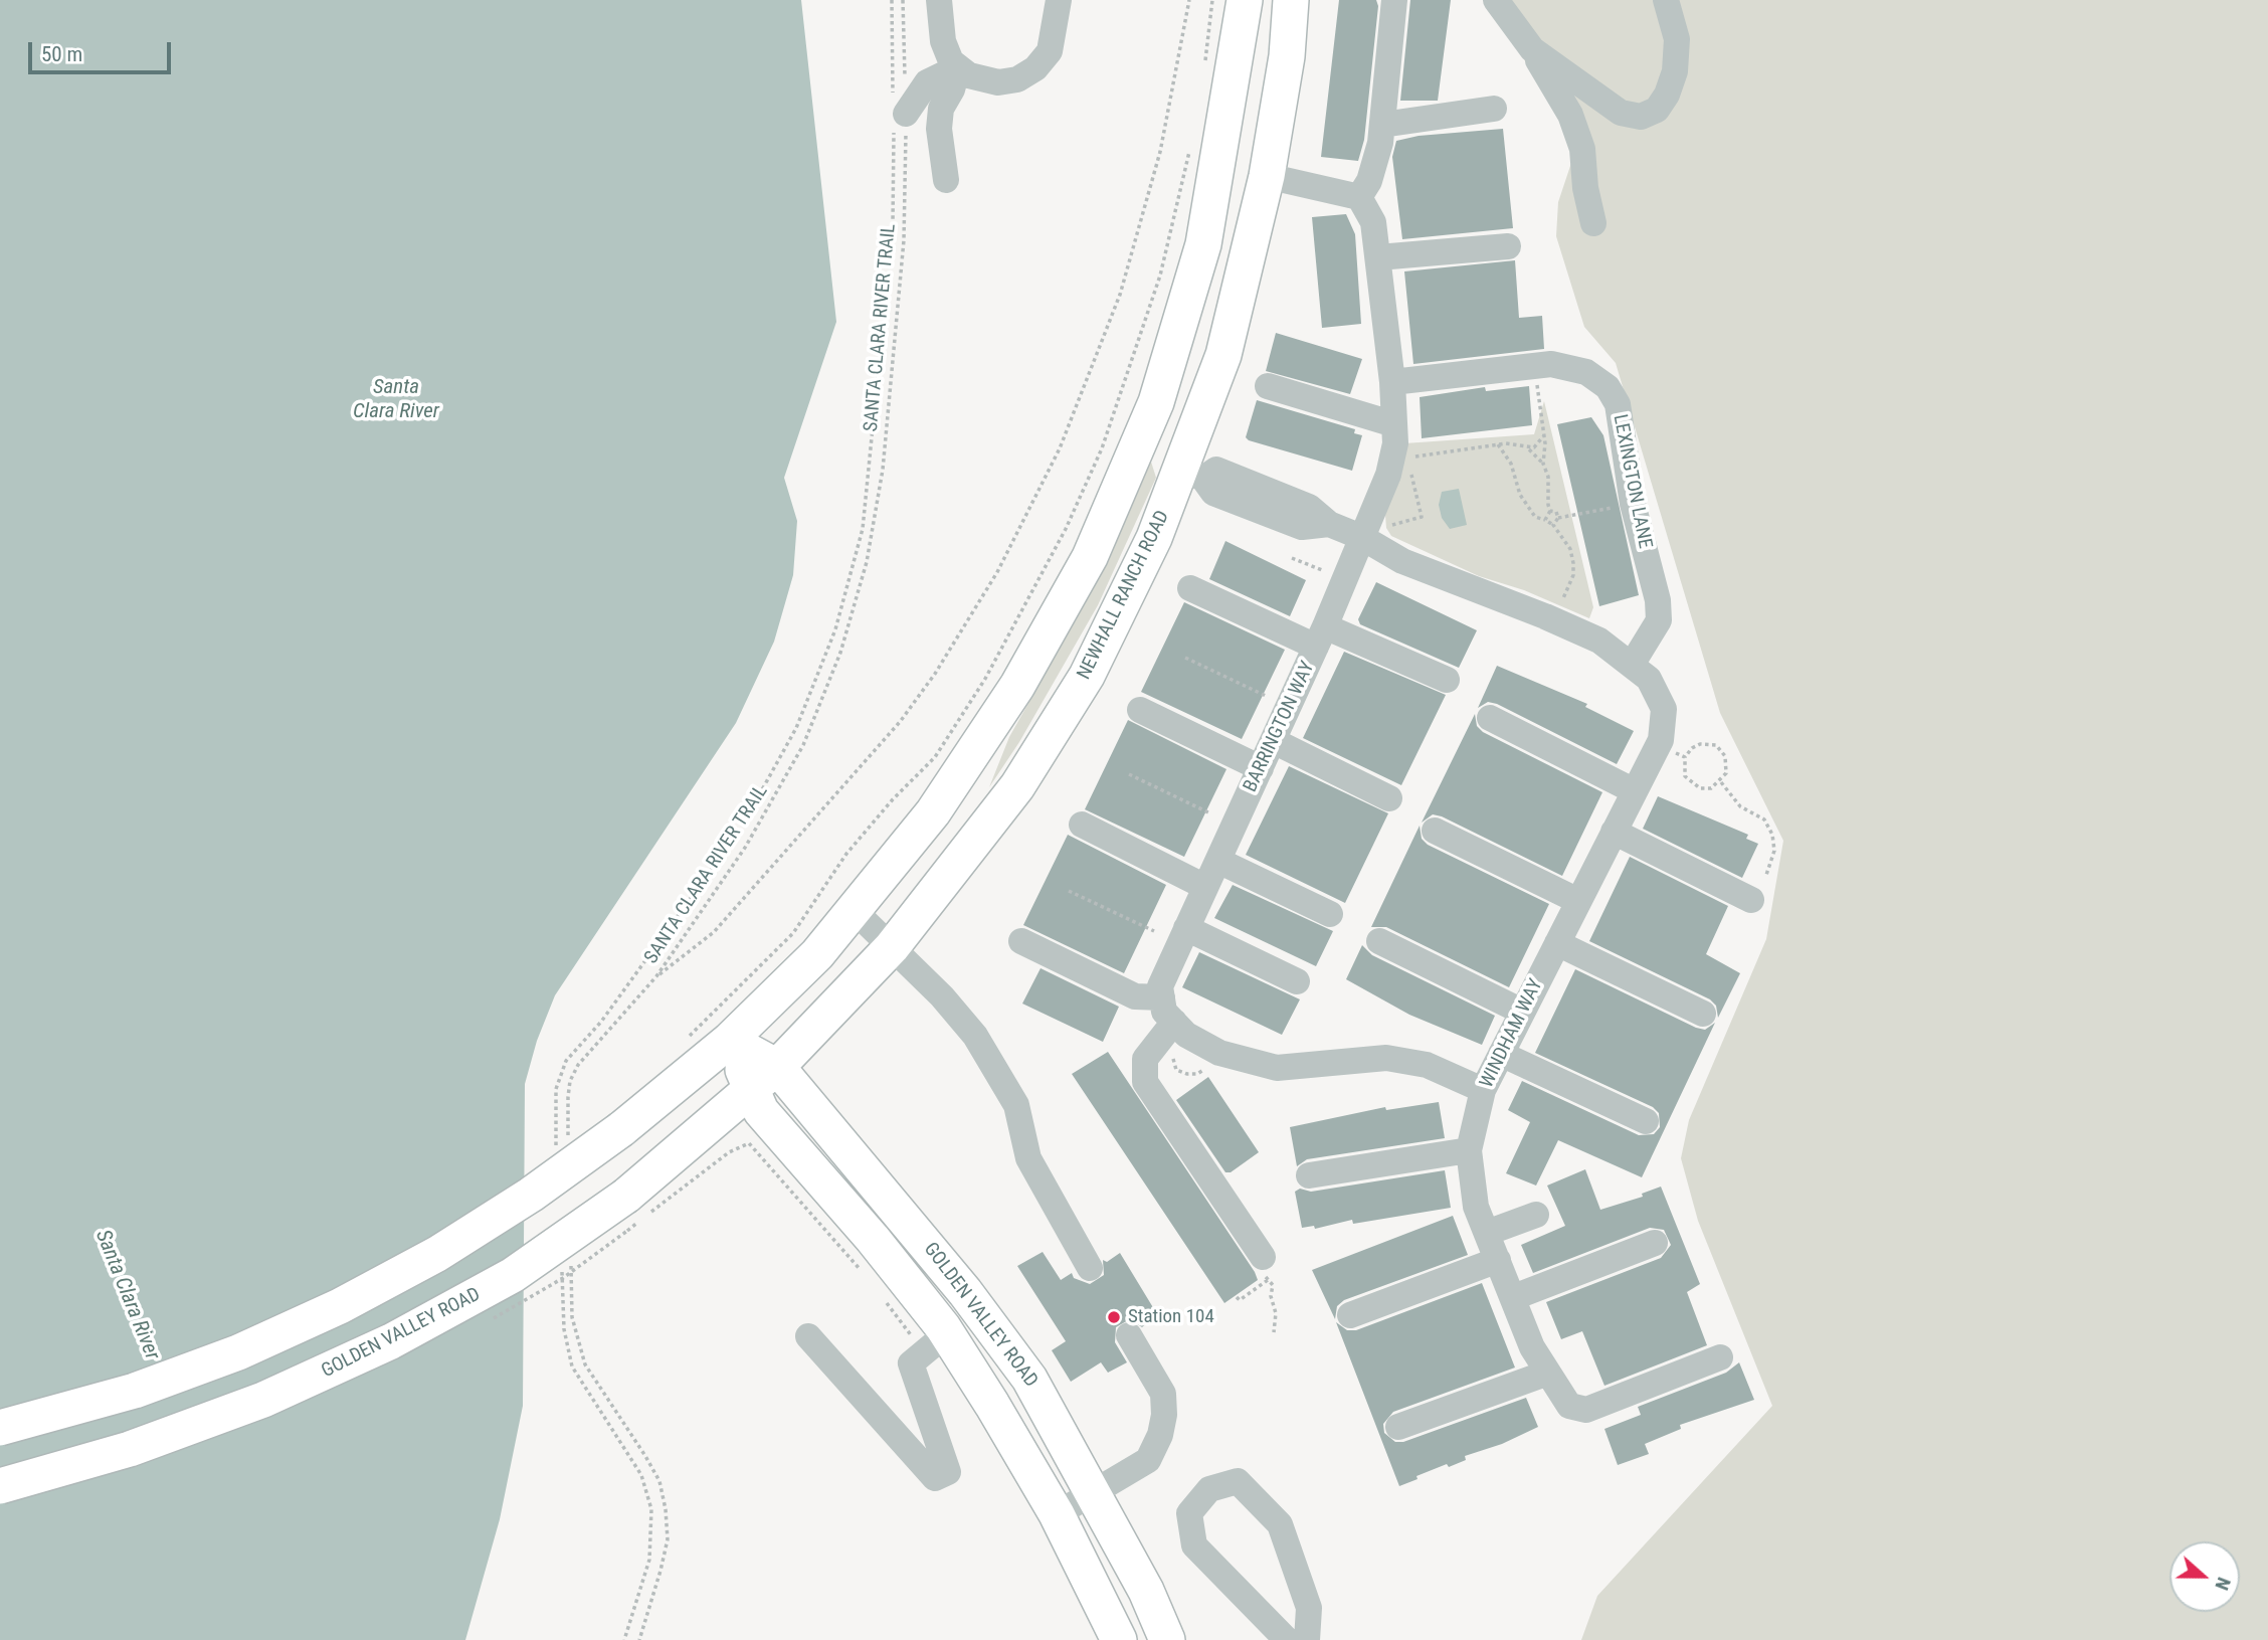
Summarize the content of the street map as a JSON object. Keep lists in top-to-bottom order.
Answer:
{
  "streets": {
    "main road": ["NEWHALL RANCH ROAD", "GOLDEN VALLEY ROAD"],
    "street": ["LEXINGTON LANE", "BARRINGTON WAY", "WINDHAM WAY"],
    "path": ["SANTA CLARA RIVER TRAIL"]
  },
  "crossings": [
    ["LEXINGTON LANE", "BARRINGTON WAY"],
    ["LEXINGTON LANE", "WINDHAM WAY"],
    ["NEWHALL RANCH ROAD", "GOLDEN VALLEY ROAD"]
  ],
  "water": ["Santa Clara River"],
  "places": ["Station 104"],
  "scale_bar": "50 m",
  "north": "right"
}
